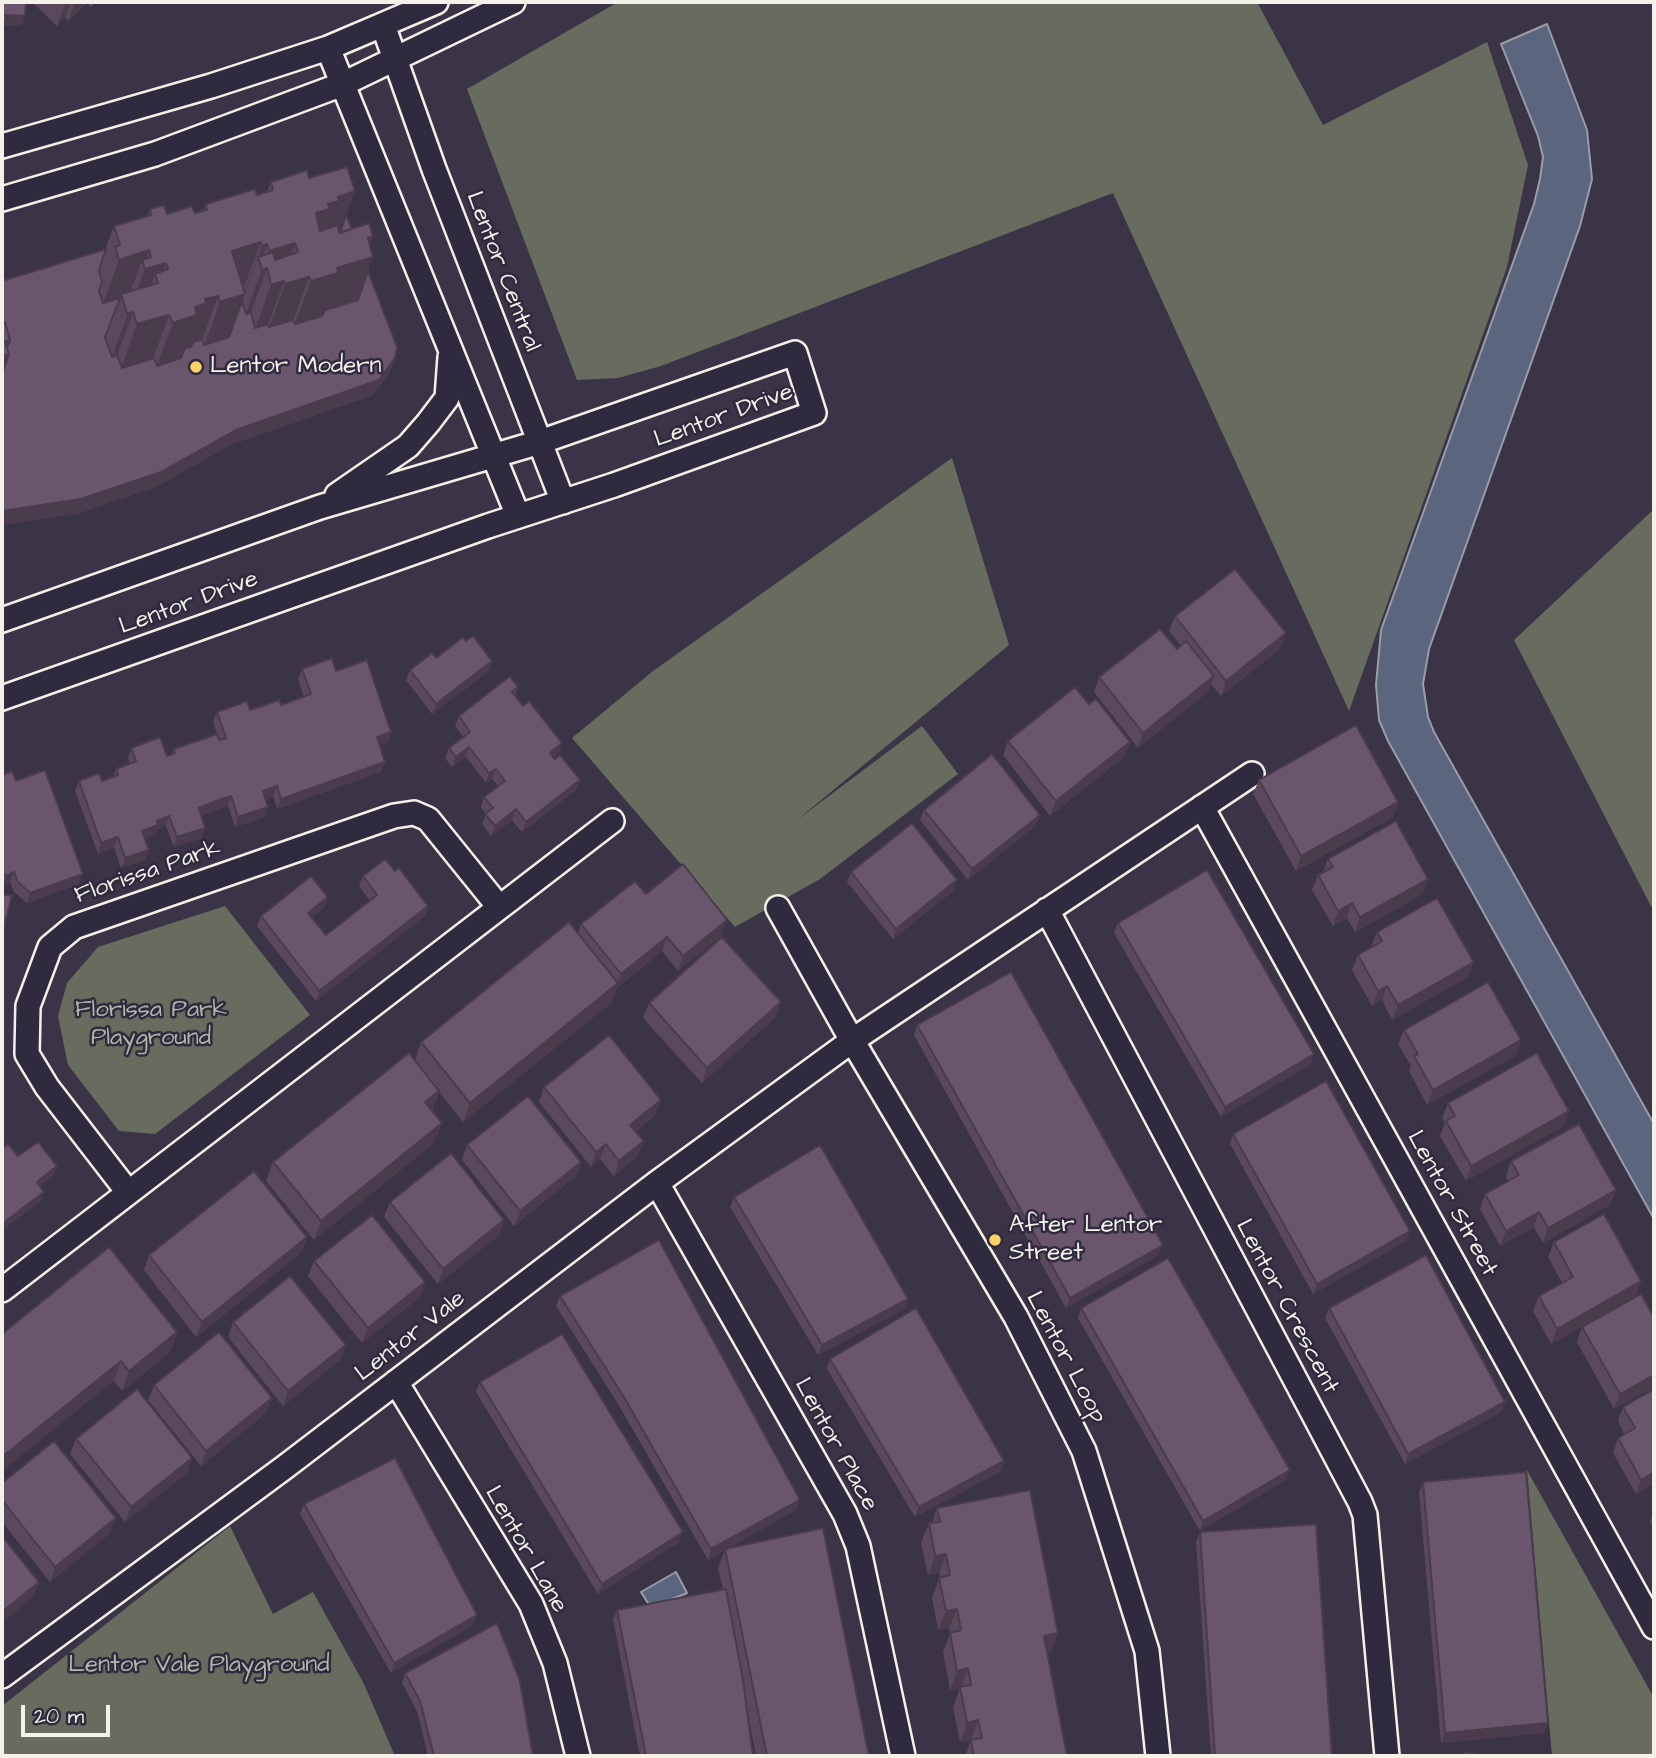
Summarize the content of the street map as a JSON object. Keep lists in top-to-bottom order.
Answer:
{
  "streets": {
    "street": [
      "Lentor Central",
      "Lentor Drive",
      "Florissa Park",
      "Lentor Street",
      "Lentor Crescent",
      "Lentor Vale",
      "Lentor Loop",
      "Lentor Place",
      "Lentor Lane"
    ]
  },
  "crossings": [
    ["Lentor Central", "Lentor Drive"],
    ["Lentor Vale", "Lentor Loop"],
    ["Lentor Vale", "Lentor Place"],
    ["Lentor Vale", "Lentor Lane"]
  ],
  "parks": ["Florissa Park Playground", "Lentor Vale Playground"],
  "places": ["Lentor Modern", "After Lentor Street"],
  "scale_bar": "20 m"
}
